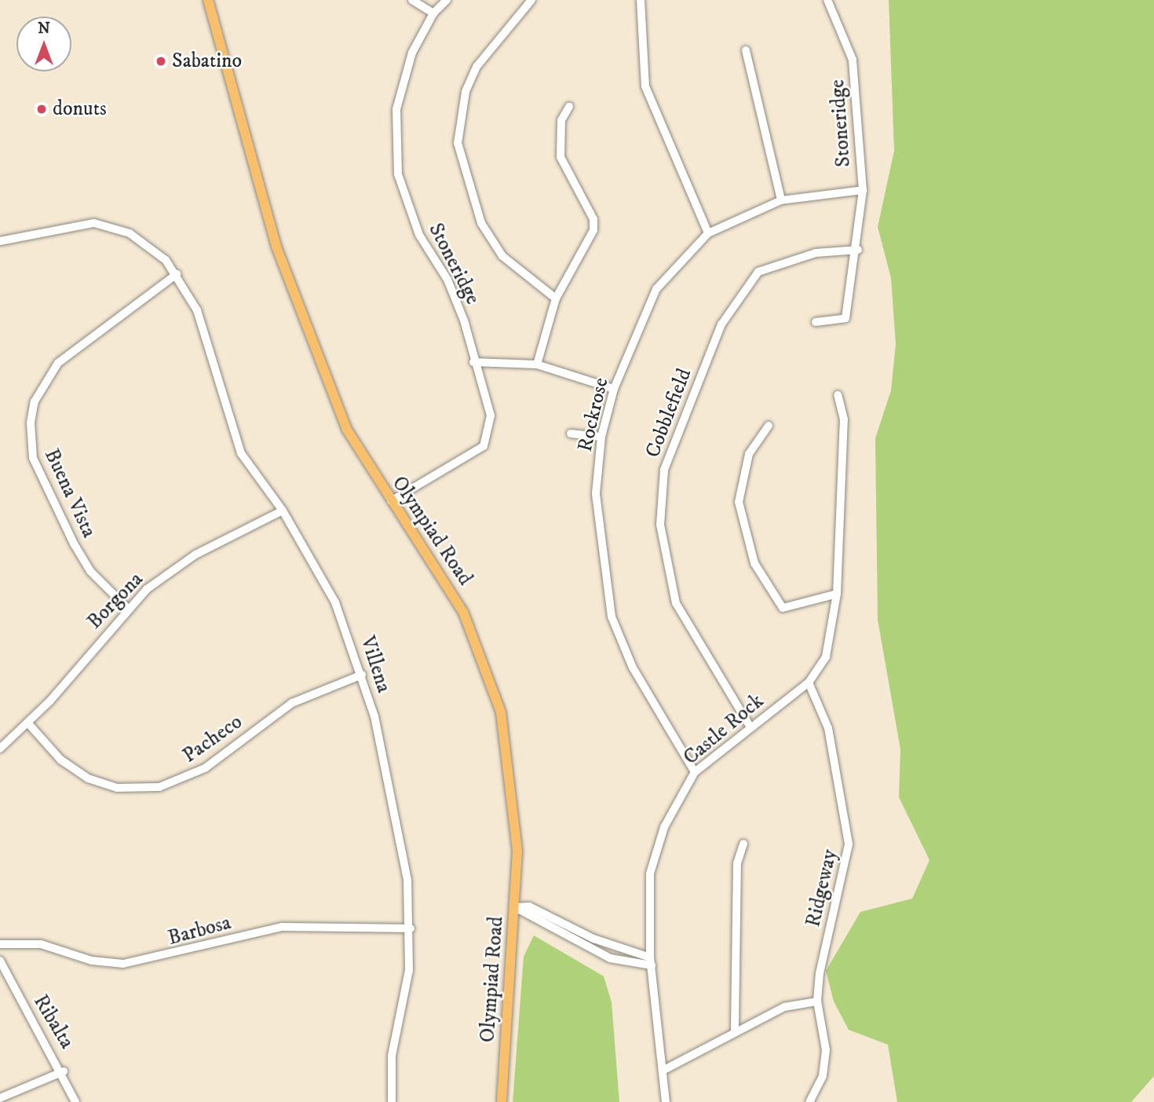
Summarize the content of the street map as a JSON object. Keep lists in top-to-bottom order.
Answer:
{
  "streets": {
    "main road": ["Olympiad Road"],
    "street": [
      "Stoneridge",
      "Cobblefield",
      "Rockrose",
      "Buena Vista",
      "Borgona",
      "Villena",
      "Castle Rock",
      "Pacheco",
      "Ridgeway",
      "Barbosa",
      "Ribalta"
    ]
  },
  "crossings": [
    ["Stoneridge", "Cobblefield"],
    ["Stoneridge", "Rockrose"],
    ["Stoneridge", "Olympiad Road"],
    ["Cobblefield", "Castle Rock"],
    ["Rockrose", "Castle Rock"],
    ["Buena Vista", "Borgona"],
    ["Buena Vista", "Villena"],
    ["Borgona", "Villena"],
    ["Borgona", "Pacheco"],
    ["Villena", "Pacheco"],
    ["Villena", "Barbosa"],
    ["Castle Rock", "Ridgeway"]
  ],
  "places": ["Sabatino", "donuts"],
  "north": "top"
}
